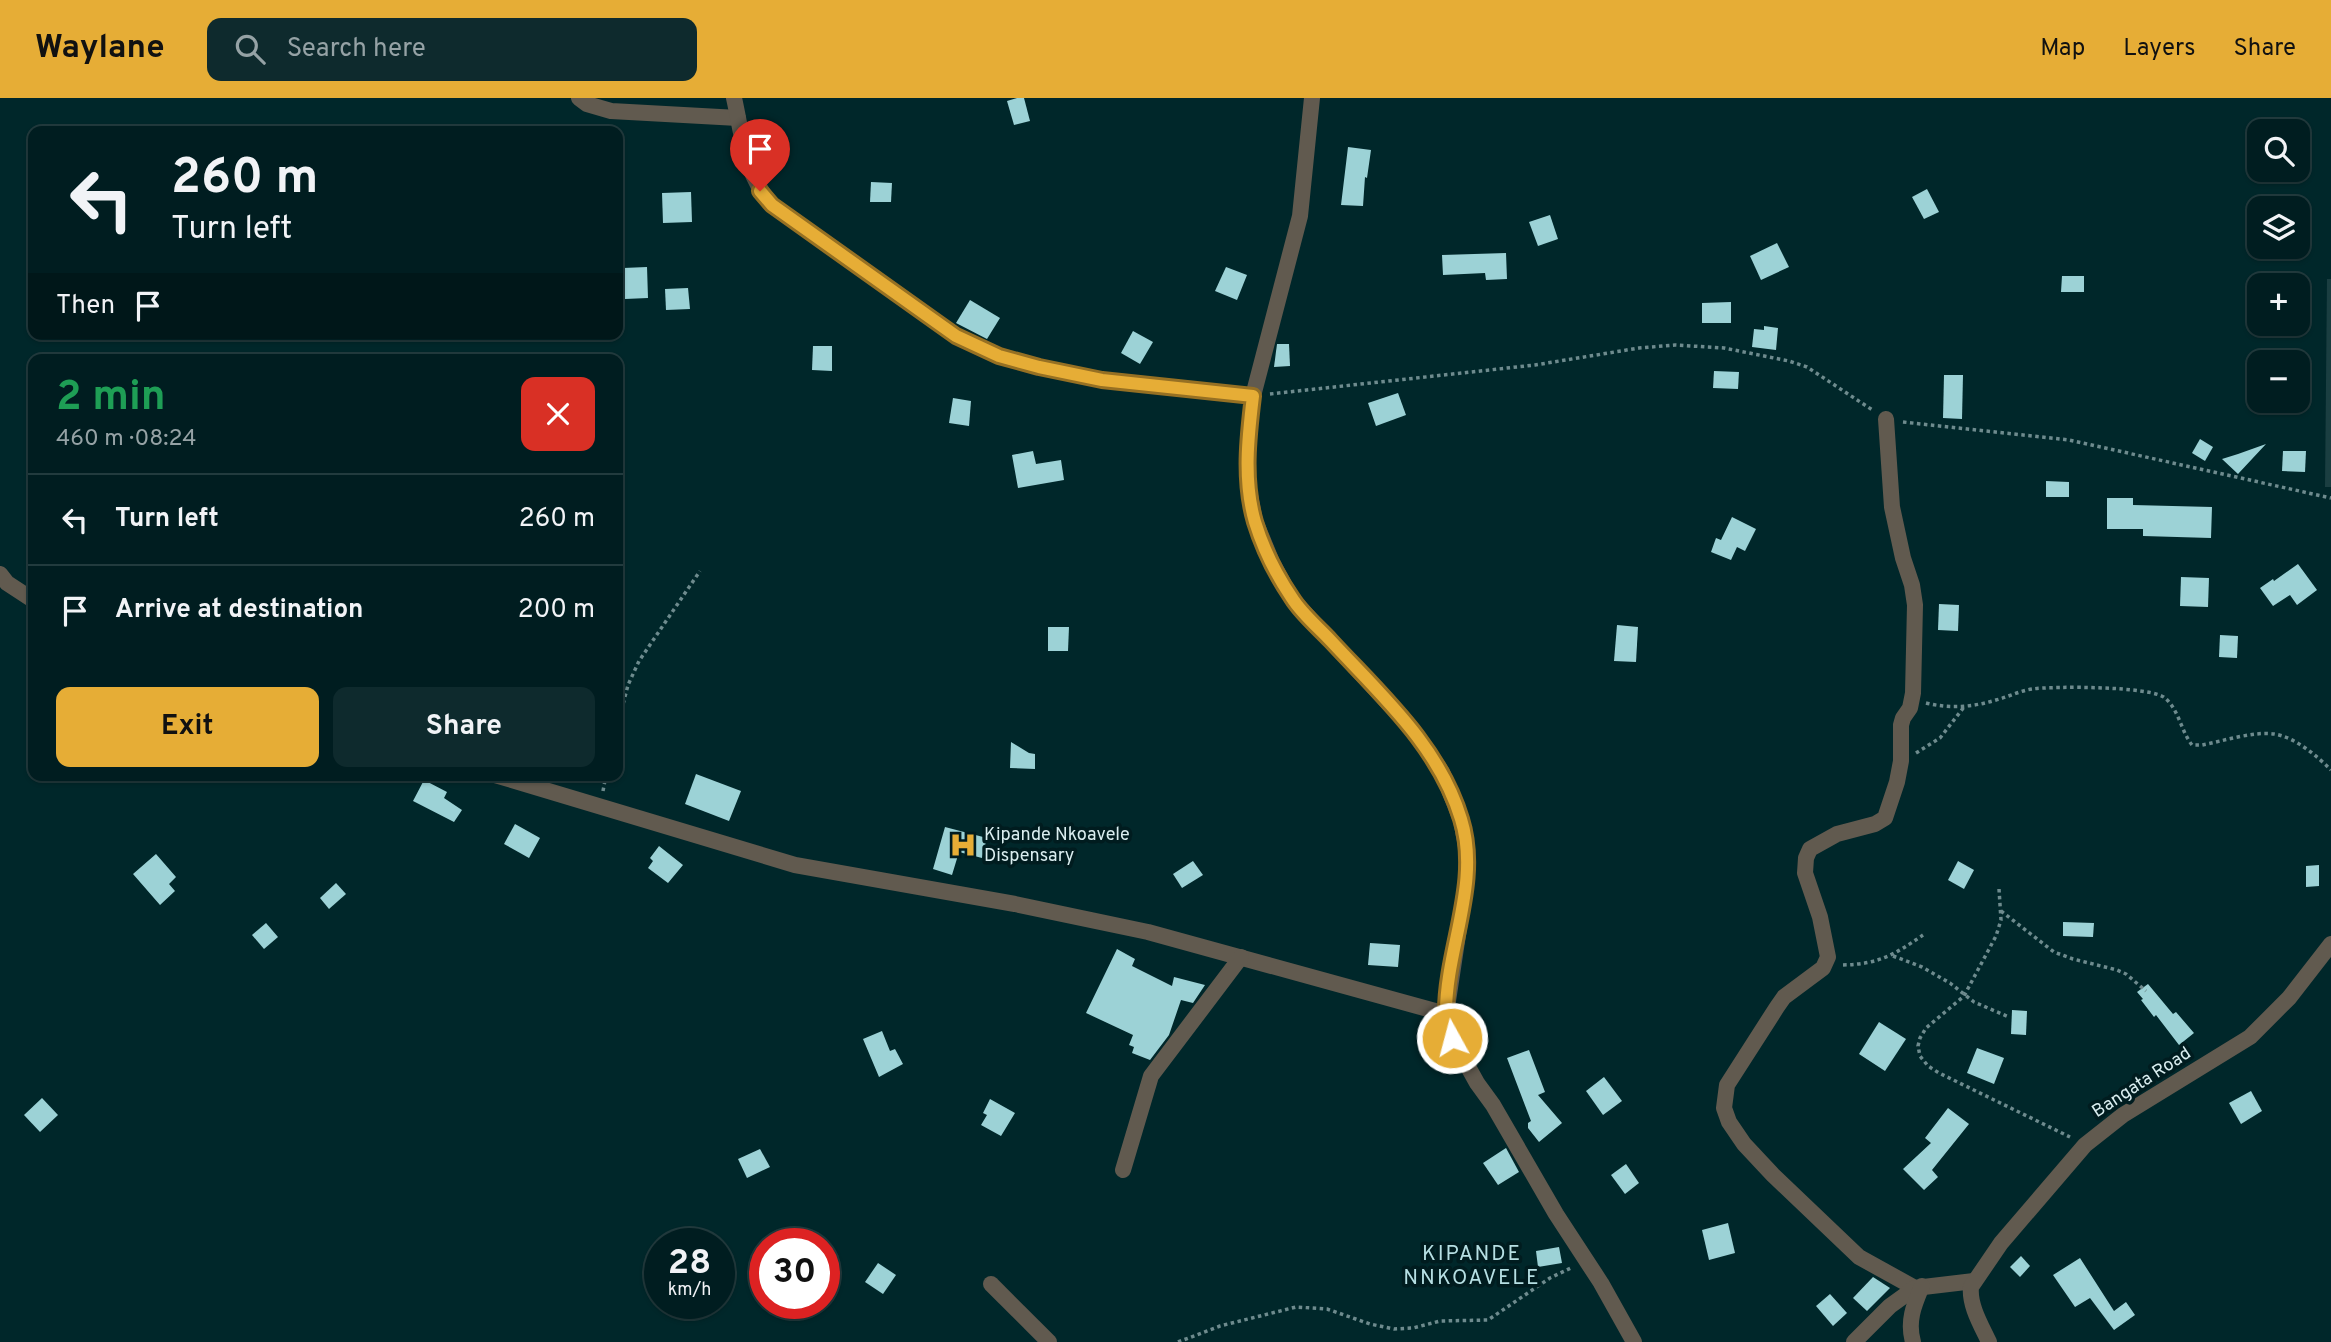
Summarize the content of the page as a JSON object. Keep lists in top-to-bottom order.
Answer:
{
  "streets": {
    "street": ["Bangata Road"]
  },
  "districts": ["KIPANDE NNKOAVELE"],
  "places": {
    "hospital": ["Kipande Nkoavele Dispensary"]
  },
  "page": {
    "header": "Waylane",
    "search": "Search here",
    "nav": ["Map", "Layers", "Share"],
    "map_buttons": ["+", "−"],
    "turn": ["260 m", "Turn left"],
    "then": "Then",
    "heading": ["2 min", "460 m · 08:24"],
    "list": [
      {
        "name": "Turn left",
        "value": "260 m"
      },
      {
        "name": "Arrive at destination",
        "value": "200 m"
      }
    ],
    "buttons": ["Exit", "Share"],
    "speed": "28 km/h",
    "limit": "30"
  }
}
